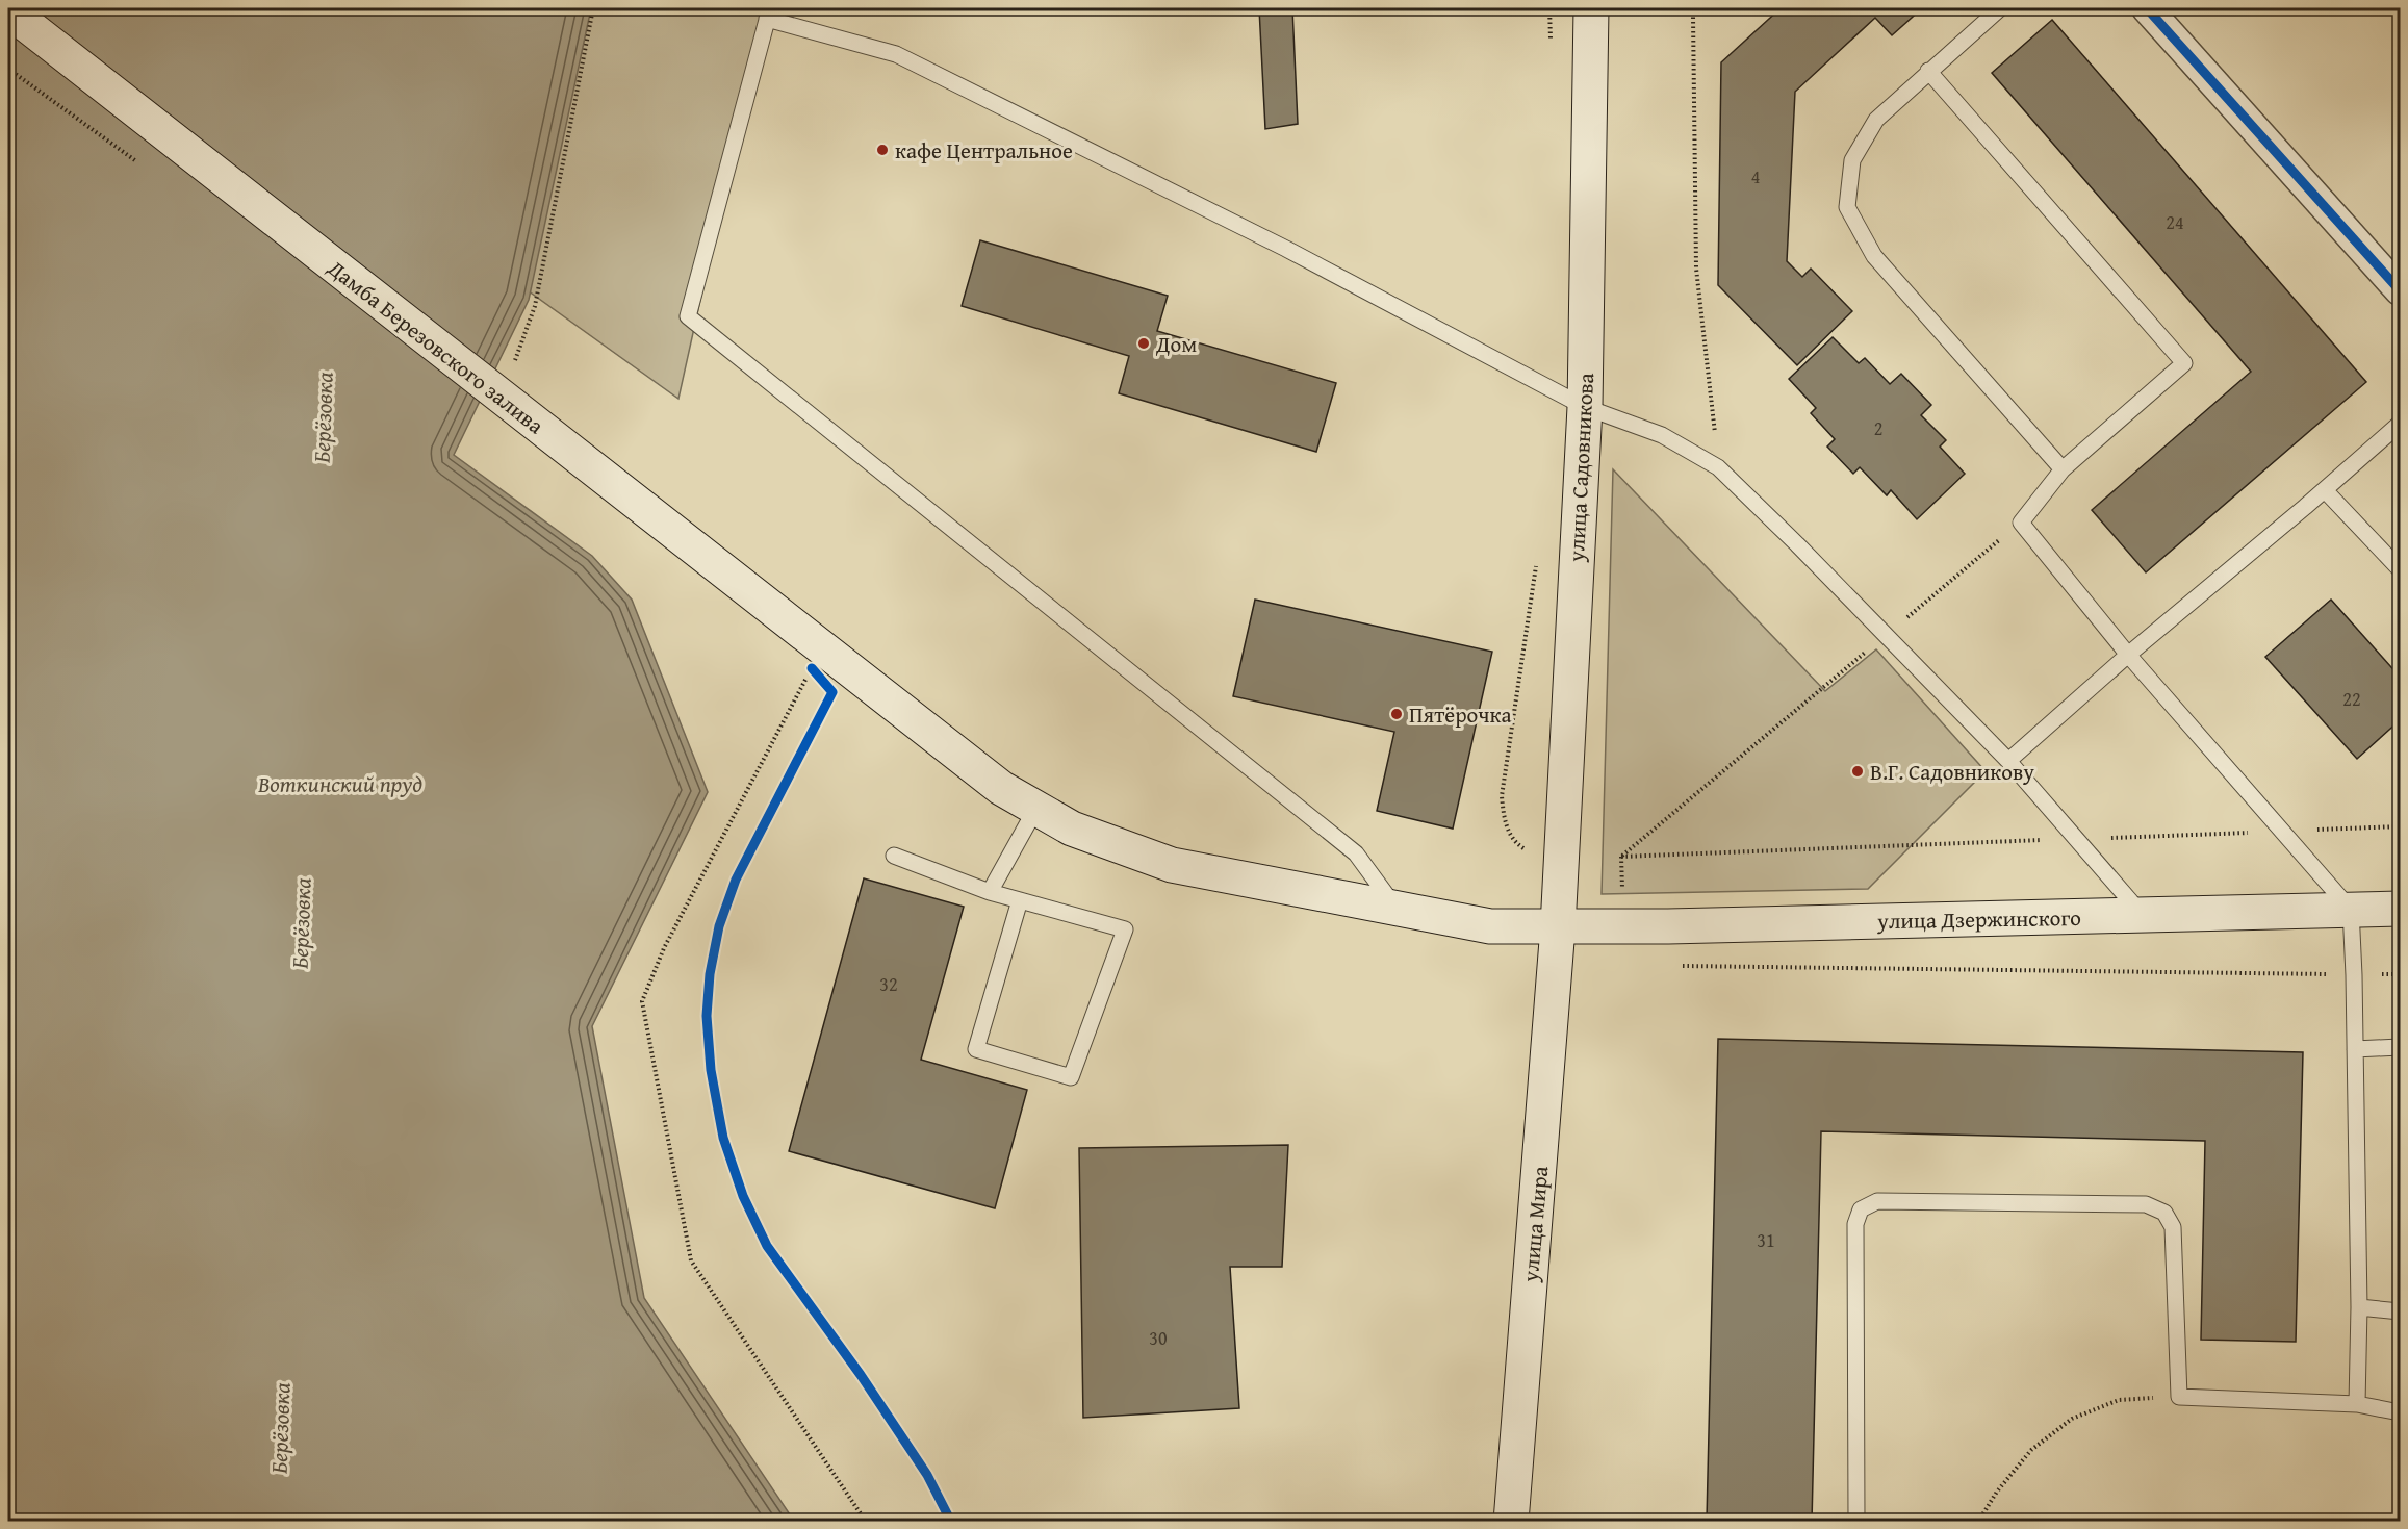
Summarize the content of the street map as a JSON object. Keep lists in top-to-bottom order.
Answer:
{
  "streets": {
    "main road": [
      "Дамба Березовского залива",
      "улица Садовникова",
      "улица Дзержинского",
      "улица Мира"
    ]
  },
  "crossings": [
    ["Дамба Березовского залива", "улица Дзержинского"],
    ["улица Садовникова", "улица Дзержинского"],
    ["улица Садовникова", "улица Мира"],
    ["улица Дзержинского", "улица Мира"]
  ],
  "water": ["Берёзовка", "Воткинский пруд"],
  "places": [
    "кафе Центральное",
    "Дом",
    "Пятёрочка",
    "В.Г. Садовникову"
  ],
  "house_numbers": [
    "4",
    "24",
    "2",
    "22",
    "32",
    "31",
    "30"
  ]
}
